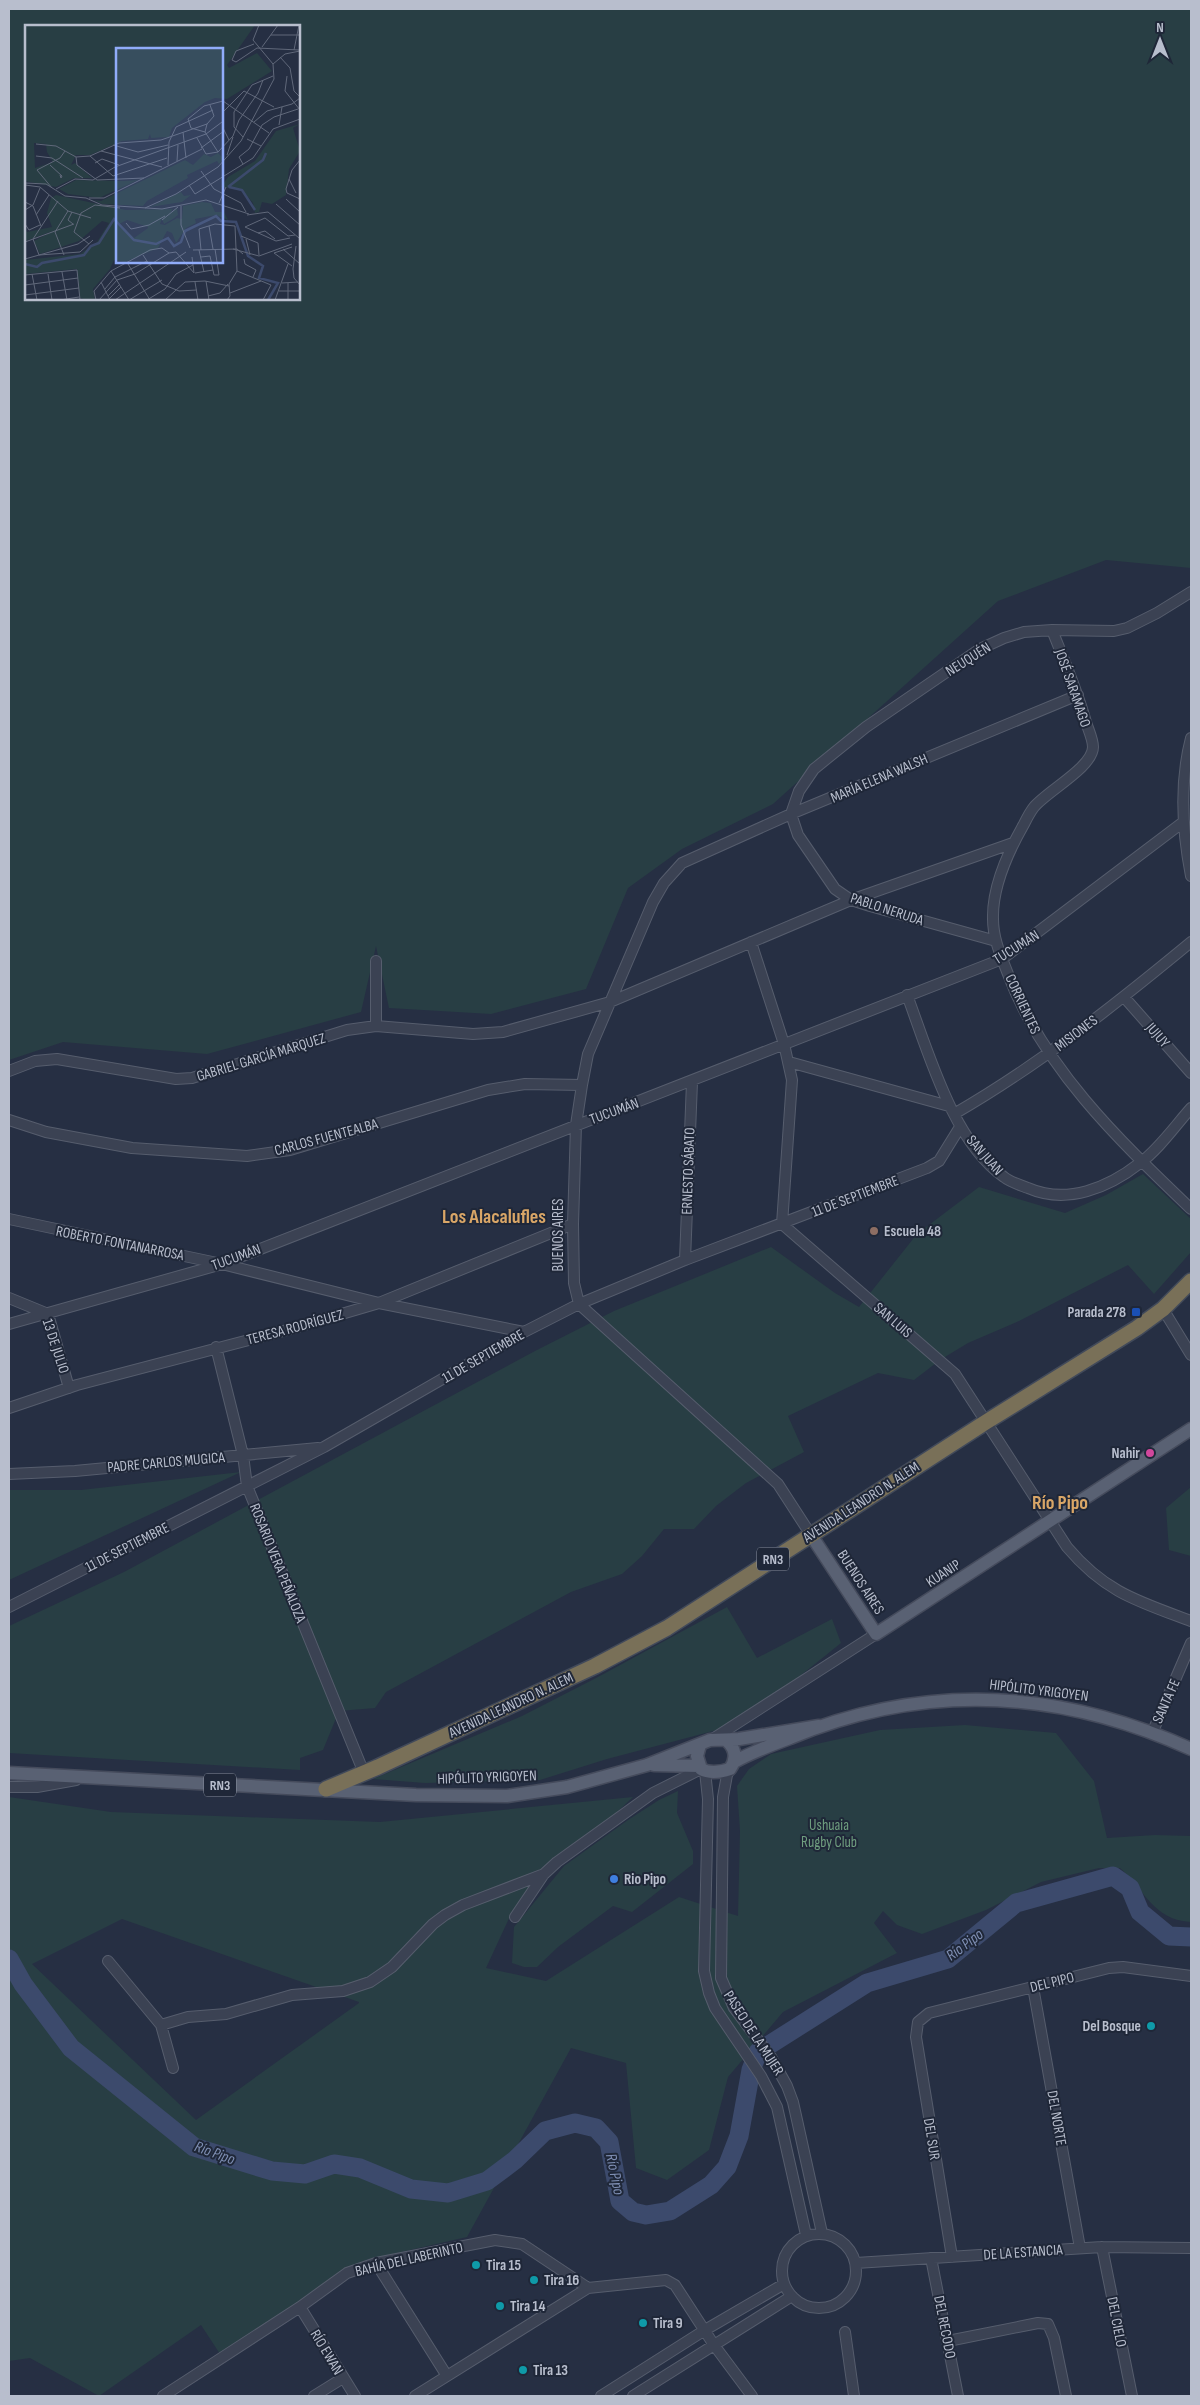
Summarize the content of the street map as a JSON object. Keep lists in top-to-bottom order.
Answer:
{
  "streets": {
    "highway": ["AVENIDA LEANDRO N. ALEM", "RN3"],
    "main road": ["BUENOS AIRES", "KUANIP", "HIPÓLITO YRIGOYEN"],
    "street": [
      "NEUQUÉN",
      "JOSÉ SARAMAGO",
      "MARÍA ELENA WALSH",
      "PABLO NERUDA",
      "TUCUMÁN",
      "CORRIENTES",
      "MISIONES",
      "JUJUY",
      "GABRIEL GARCÍA MARQUEZ",
      "CARLOS FUENTEALBA",
      "SAN JUAN",
      "ERNESTO SÁBATO",
      "11 DE SEPTIEMBRE",
      "ROBERTO FONTANARROSA",
      "SAN LUIS",
      "TERESA RODRÍGUEZ",
      "13 DE JULIO",
      "PADRE CARLOS MUGICA",
      "ROSARIO VERA PEÑALOZA",
      "SANTA FE",
      "DEL PIPO",
      "PASEO DE LA MUJER",
      "DEL NORTE",
      "DEL SUR",
      "DE LA ESTANCIA",
      "BAHÍA DEL LABERINTO",
      "DEL CIELO",
      "DEL RECODO",
      "RÍO EWAN"
    ]
  },
  "crossings": [
    ["NEUQUÉN", "JOSÉ SARAMAGO"],
    ["NEUQUÉN", "MARÍA ELENA WALSH"],
    ["NEUQUÉN", "PABLO NERUDA"],
    ["JOSÉ SARAMAGO", "MARÍA ELENA WALSH"],
    ["JOSÉ SARAMAGO", "CORRIENTES"],
    ["MARÍA ELENA WALSH", "PABLO NERUDA"],
    ["MARÍA ELENA WALSH", "BUENOS AIRES"],
    ["PABLO NERUDA", "CORRIENTES"],
    ["PABLO NERUDA", "GABRIEL GARCÍA MARQUEZ"],
    ["TUCUMÁN", "CORRIENTES"],
    ["TUCUMÁN", "SAN JUAN"],
    ["TUCUMÁN", "ERNESTO SÁBATO"],
    ["TUCUMÁN", "BUENOS AIRES"],
    ["TUCUMÁN", "ROBERTO FONTANARROSA"],
    ["TUCUMÁN", "13 DE JULIO"],
    ["CORRIENTES", "MISIONES"],
    ["CORRIENTES", "GABRIEL GARCÍA MARQUEZ"],
    ["CORRIENTES", "SAN JUAN"],
    ["MISIONES", "JUJUY"],
    ["MISIONES", "SAN JUAN"],
    ["GABRIEL GARCÍA MARQUEZ", "BUENOS AIRES"],
    ["CARLOS FUENTEALBA", "BUENOS AIRES"],
    ["SAN JUAN", "11 DE SEPTIEMBRE"],
    ["ERNESTO SÁBATO", "11 DE SEPTIEMBRE"],
    ["11 DE SEPTIEMBRE", "BUENOS AIRES"],
    ["11 DE SEPTIEMBRE", "ROBERTO FONTANARROSA"],
    ["11 DE SEPTIEMBRE", "SAN LUIS"],
    ["11 DE SEPTIEMBRE", "PADRE CARLOS MUGICA"],
    ["11 DE SEPTIEMBRE", "ROSARIO VERA PEÑALOZA"],
    ["BUENOS AIRES", "TERESA RODRÍGUEZ"],
    ["BUENOS AIRES", "AVENIDA LEANDRO N. ALEM"],
    ["BUENOS AIRES", "KUANIP"],
    ["ROBERTO FONTANARROSA", "TERESA RODRÍGUEZ"],
    ["SAN LUIS", "AVENIDA LEANDRO N. ALEM"],
    ["SAN LUIS", "KUANIP"],
    ["TERESA RODRÍGUEZ", "13 DE JULIO"],
    ["TERESA RODRÍGUEZ", "ROSARIO VERA PEÑALOZA"],
    ["PADRE CARLOS MUGICA", "ROSARIO VERA PEÑALOZA"],
    ["AVENIDA LEANDRO N. ALEM", "RN3"],
    ["AVENIDA LEANDRO N. ALEM", "ROSARIO VERA PEÑALOZA"],
    ["AVENIDA LEANDRO N. ALEM", "HIPÓLITO YRIGOYEN"],
    ["RN3", "HIPÓLITO YRIGOYEN"],
    ["KUANIP", "HIPÓLITO YRIGOYEN"],
    ["KUANIP", "PASEO DE LA MUJER"],
    ["HIPÓLITO YRIGOYEN", "SANTA FE"],
    ["HIPÓLITO YRIGOYEN", "PASEO DE LA MUJER"],
    ["DEL PIPO", "DEL NORTE"],
    ["DEL PIPO", "DEL SUR"],
    ["PASEO DE LA MUJER", "DE LA ESTANCIA"],
    ["DEL NORTE", "DE LA ESTANCIA"],
    ["DEL SUR", "DE LA ESTANCIA"],
    ["DE LA ESTANCIA", "DEL CIELO"],
    ["DE LA ESTANCIA", "DEL RECODO"],
    ["BAHÍA DEL LABERINTO", "RÍO EWAN"]
  ],
  "districts": ["Los Alacalufles", "Río Pipo"],
  "water": ["Río Pipo"],
  "parks": ["Ushuaia Rugby Club"],
  "places": {
    "other": [
      "Escuela 48",
      "Nahir",
      "Rio Pipo",
      "Del Bosque",
      "Tira 15",
      "Tira 16",
      "Tira 14",
      "Tira 9",
      "Tira 13"
    ],
    "transit": ["Parada 278"]
  },
  "north": "top"
}
